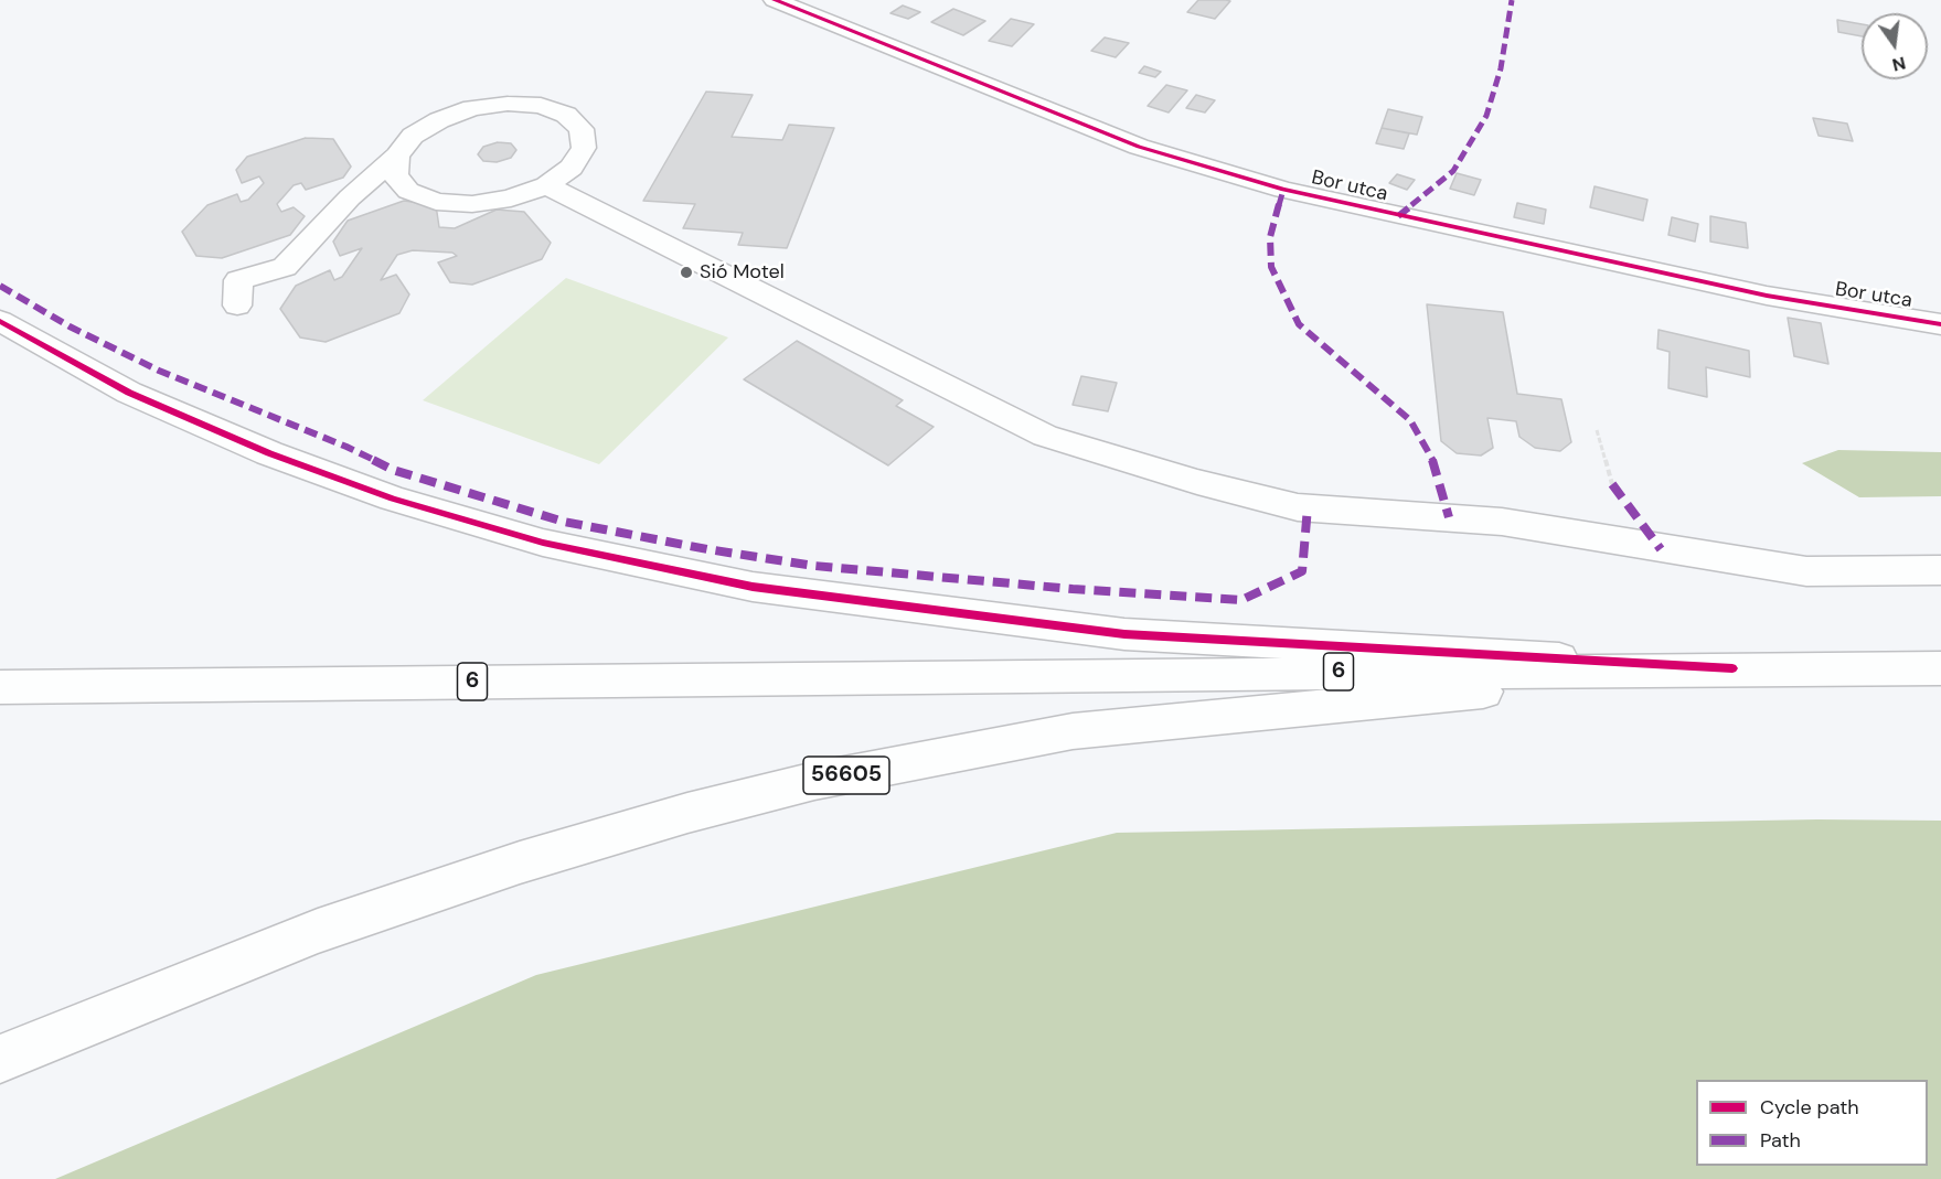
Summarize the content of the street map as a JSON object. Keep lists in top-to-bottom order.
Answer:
{
  "streets": {
    "street": ["Bor utca", "6", "56605"]
  },
  "crossings": [
    ["6", "56605"]
  ],
  "places": ["Sió Motel"],
  "legend": ["Cycle path", "Path"],
  "north": "bottom"
}
